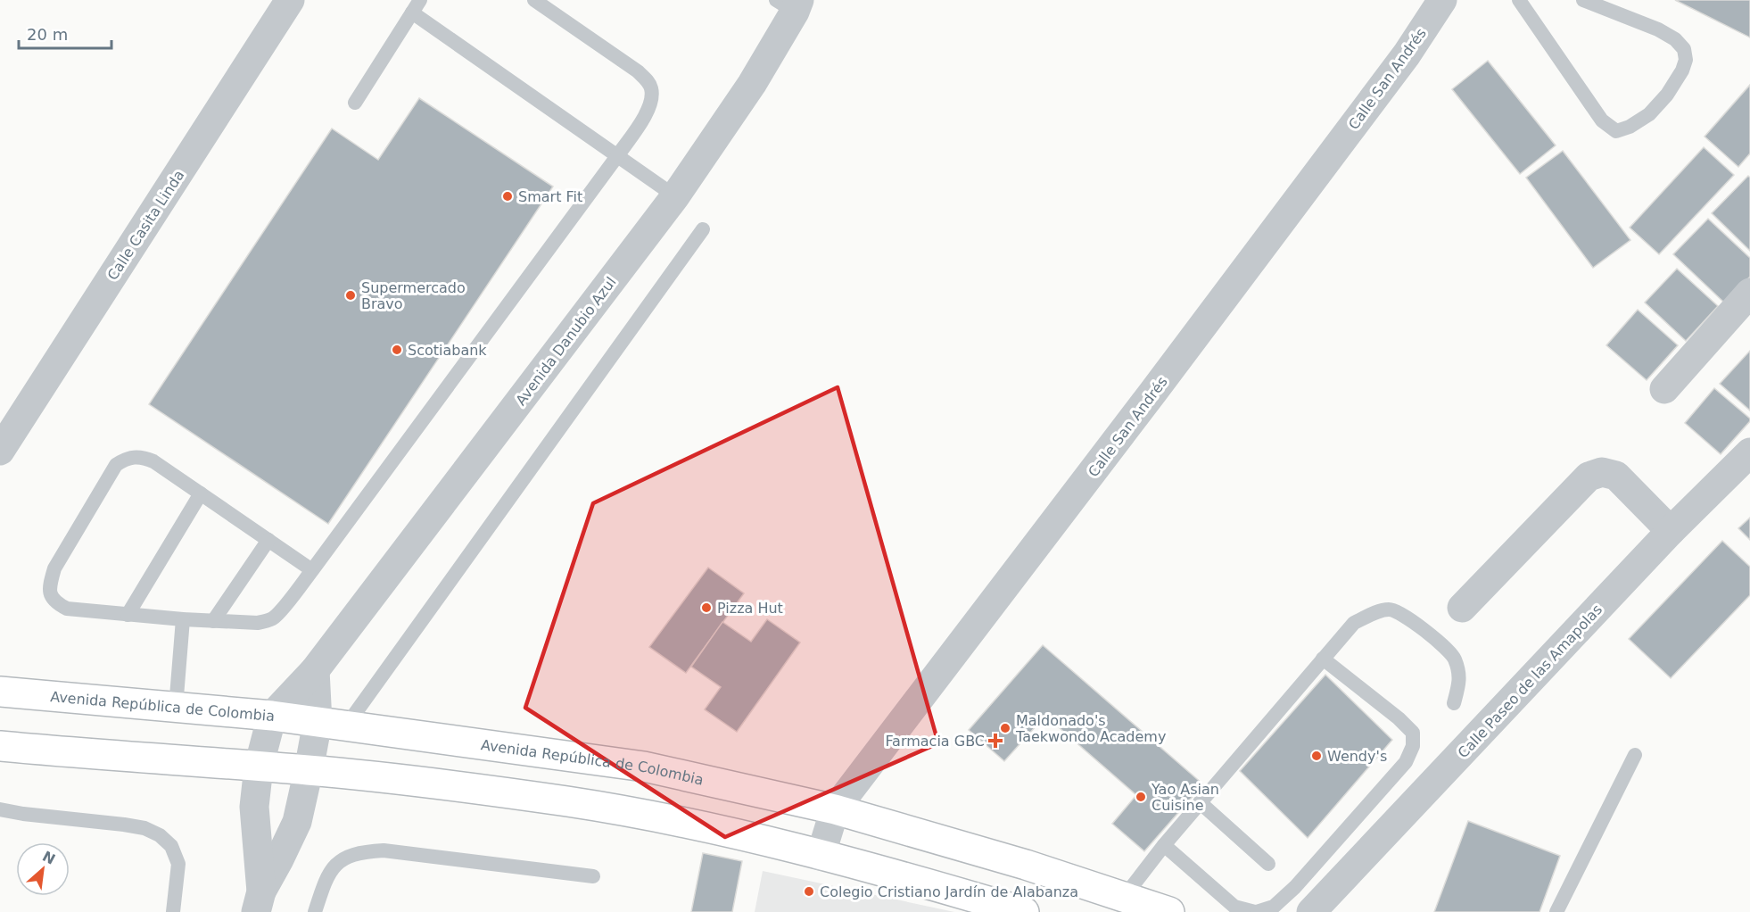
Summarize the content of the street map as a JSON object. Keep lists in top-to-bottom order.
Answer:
{
  "streets": {
    "main road": ["Avenida República de Colombia"],
    "street": [
      "Calle San Andrés",
      "Calle Casita Linda",
      "Avenida Danubio Azul",
      "Calle Paseo de las Amapolas"
    ]
  },
  "crossings": [
    ["Calle San Andrés", "Avenida República de Colombia"],
    ["Avenida Danubio Azul", "Avenida República de Colombia"]
  ],
  "places": {
    "other": [
      "Smart Fit",
      "Supermercado Bravo",
      "Scotiabank",
      "Pizza Hut",
      "Maldonado's Taekwondo Academy",
      "Wendy's",
      "Yao Asian Cuisine",
      "Colegio Cristiano Jardín de Alabanza"
    ],
    "health": ["Farmacia GBC"]
  },
  "scale_bar": "20 m",
  "north": "top right"
}
